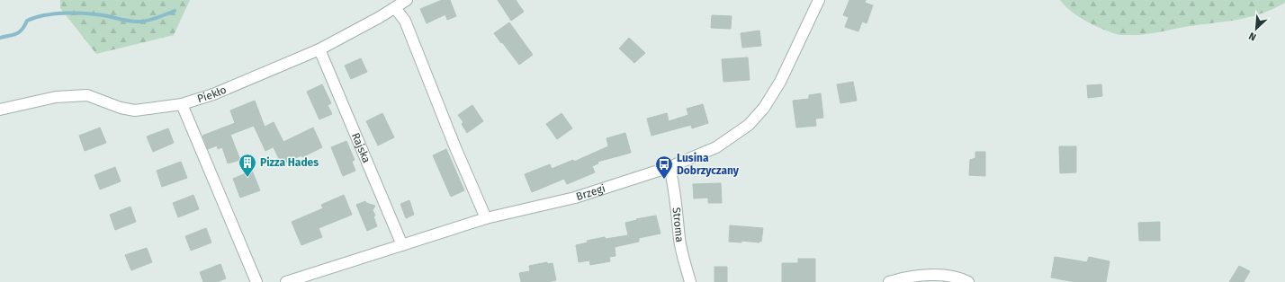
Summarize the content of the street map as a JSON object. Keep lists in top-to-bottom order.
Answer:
{
  "streets": {
    "street": [
      "Piekło",
      "Rajska",
      "Brzegi",
      "Stroma"
    ]
  },
  "crossings": [
    ["Piekło", "Rajska"],
    ["Rajska", "Brzegi"],
    ["Brzegi", "Stroma"]
  ],
  "places": {
    "building": ["Pizza Hades"],
    "bus stop": ["Lusina Dobrzyczany"]
  },
  "north": "bottom left"
}
